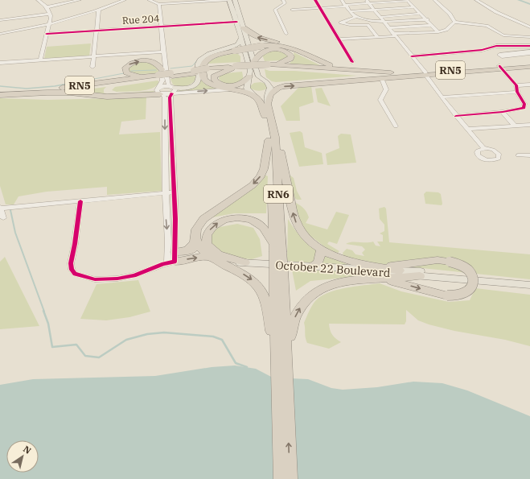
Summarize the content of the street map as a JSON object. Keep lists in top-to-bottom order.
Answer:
{
  "streets": {
    "highway": ["RN5", "RN6"],
    "main road": ["October 22 Boulevard"],
    "street": ["Rue 204"]
  },
  "north": "top right"
}
